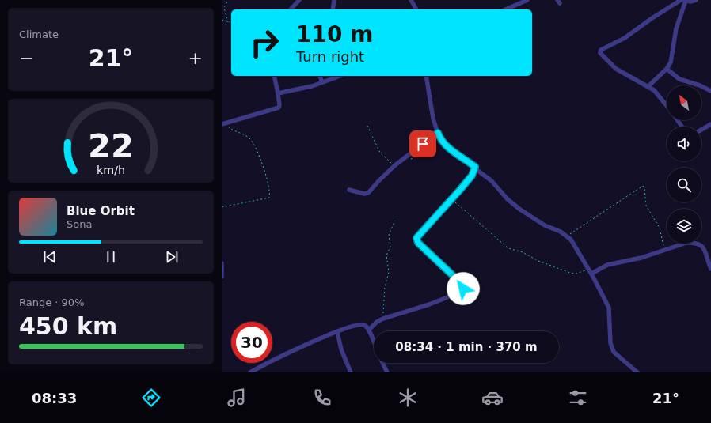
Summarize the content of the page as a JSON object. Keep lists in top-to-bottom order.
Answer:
{
  "north": "top left",
  "page": {
    "tile": [
      "Climate",
      ["Range · 90%", "450 km"]
    ],
    "turn": ["110 m", "Turn right"],
    "heat": ["−", "21°", "+"],
    "song": ["Blue Orbit", "Sona"],
    "limit": "30",
    "trip": "08:34 · 1 min · 370 m",
    "tabs": ["08:33", "21°"],
    "gauge": ["22", "km/h"]
  }
}
